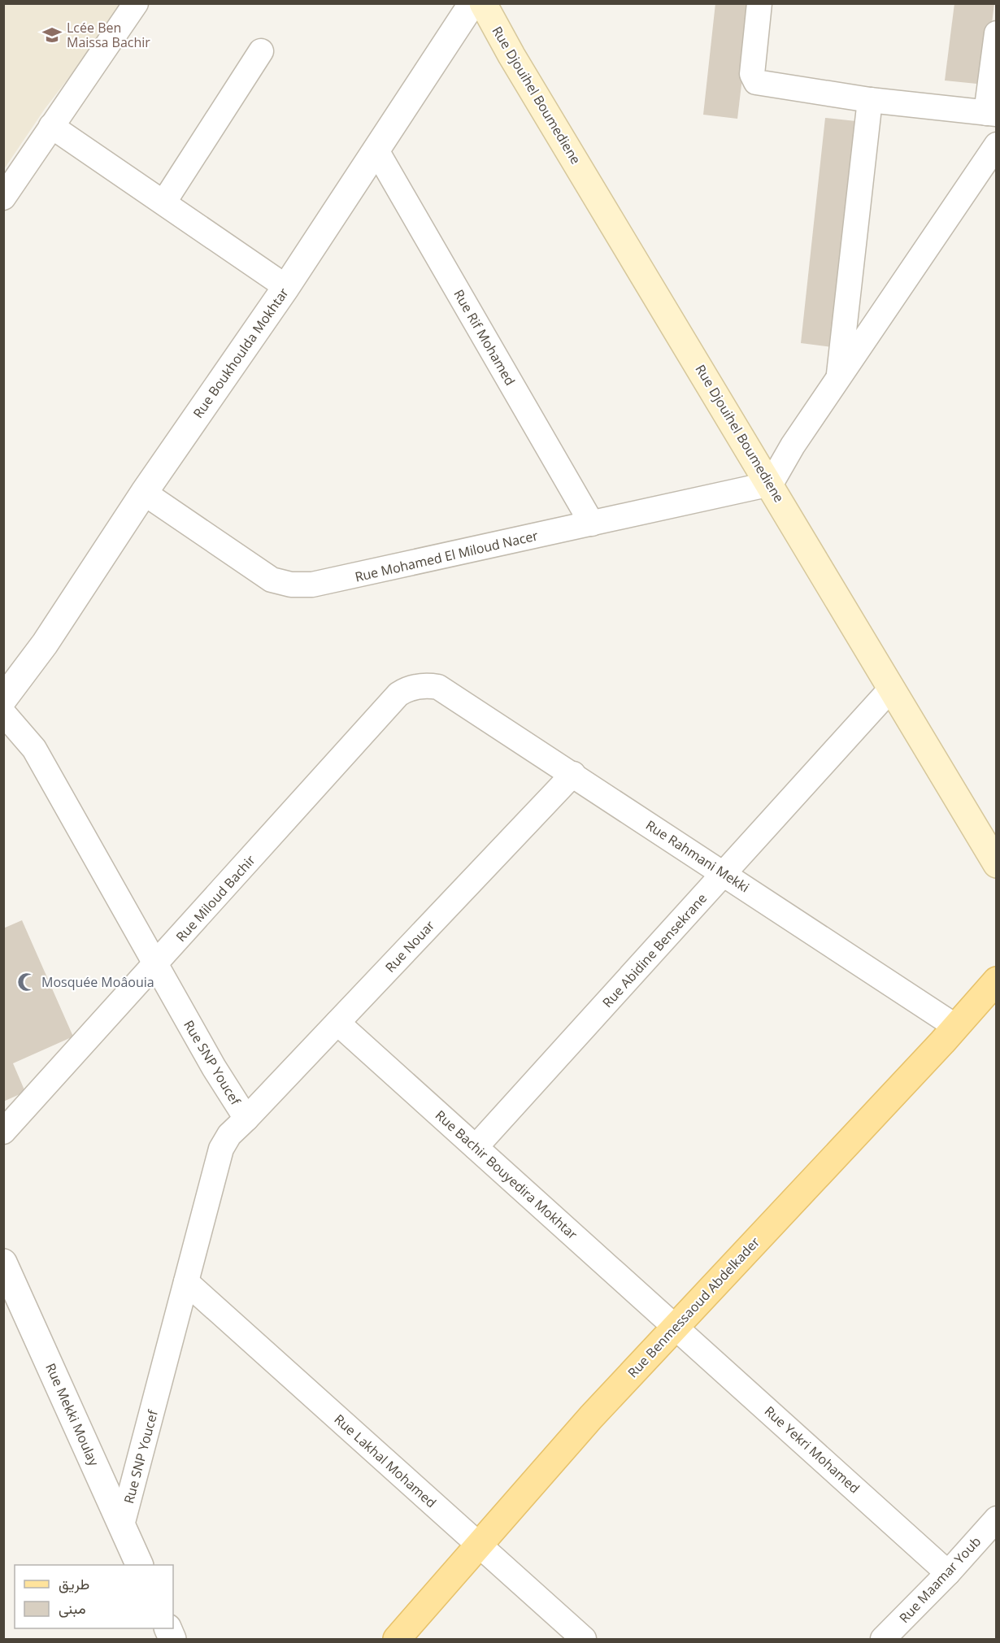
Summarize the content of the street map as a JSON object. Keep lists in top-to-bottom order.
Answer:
{
  "streets": {
    "main road": ["Rue Djouihel Boumediene", "Rue Benmessaoud Abdelkader"],
    "street": [
      "Rue Rif Mohamed",
      "Rue Boukhoulda Mokhtar",
      "Rue Mohamed El Miloud Nacer",
      "Rue Rahmani Mekki",
      "Rue Miloud Bachir",
      "Rue Nouar",
      "Rue Abidine Bensekrane",
      "Rue SNP Youcef",
      "Rue Bachir Bouyedira Mokhtar",
      "Rue Mekki Moulay",
      "Rue Yekri Mohamed",
      "Rue Lakhal Mohamed",
      "Rue Maamar Youb"
    ]
  },
  "crossings": [
    ["Rue Djouihel Boumediene", "Rue Mohamed El Miloud Nacer"],
    ["Rue Djouihel Boumediene", "Rue Abidine Bensekrane"],
    ["Rue Rif Mohamed", "Rue Boukhoulda Mokhtar"],
    ["Rue Rif Mohamed", "Rue Mohamed El Miloud Nacer"],
    ["Rue Boukhoulda Mokhtar", "Rue Mohamed El Miloud Nacer"],
    ["Rue Rahmani Mekki", "Rue Miloud Bachir"],
    ["Rue Rahmani Mekki", "Rue Nouar"],
    ["Rue Rahmani Mekki", "Rue Abidine Bensekrane"],
    ["Rue Rahmani Mekki", "Rue Benmessaoud Abdelkader"],
    ["Rue Miloud Bachir", "Rue SNP Youcef"],
    ["Rue Nouar", "Rue SNP Youcef"],
    ["Rue Nouar", "Rue Bachir Bouyedira Mokhtar"],
    ["Rue Abidine Bensekrane", "Rue Bachir Bouyedira Mokhtar"],
    ["Rue SNP Youcef", "Rue Mekki Moulay"],
    ["Rue SNP Youcef", "Rue Lakhal Mohamed"],
    ["Rue Bachir Bouyedira Mokhtar", "Rue Benmessaoud Abdelkader"],
    ["Rue Bachir Bouyedira Mokhtar", "Rue Yekri Mohamed"],
    ["Rue Benmessaoud Abdelkader", "Rue Yekri Mohamed"],
    ["Rue Benmessaoud Abdelkader", "Rue Lakhal Mohamed"],
    ["Rue Yekri Mohamed", "Rue Maamar Youb"]
  ],
  "places": {
    "school or university": ["Lcée Ben Maissa Bachir"],
    "mosque": ["Mosquée Moâouia"]
  },
  "legend": ["طريق", "مبنى"]
}
